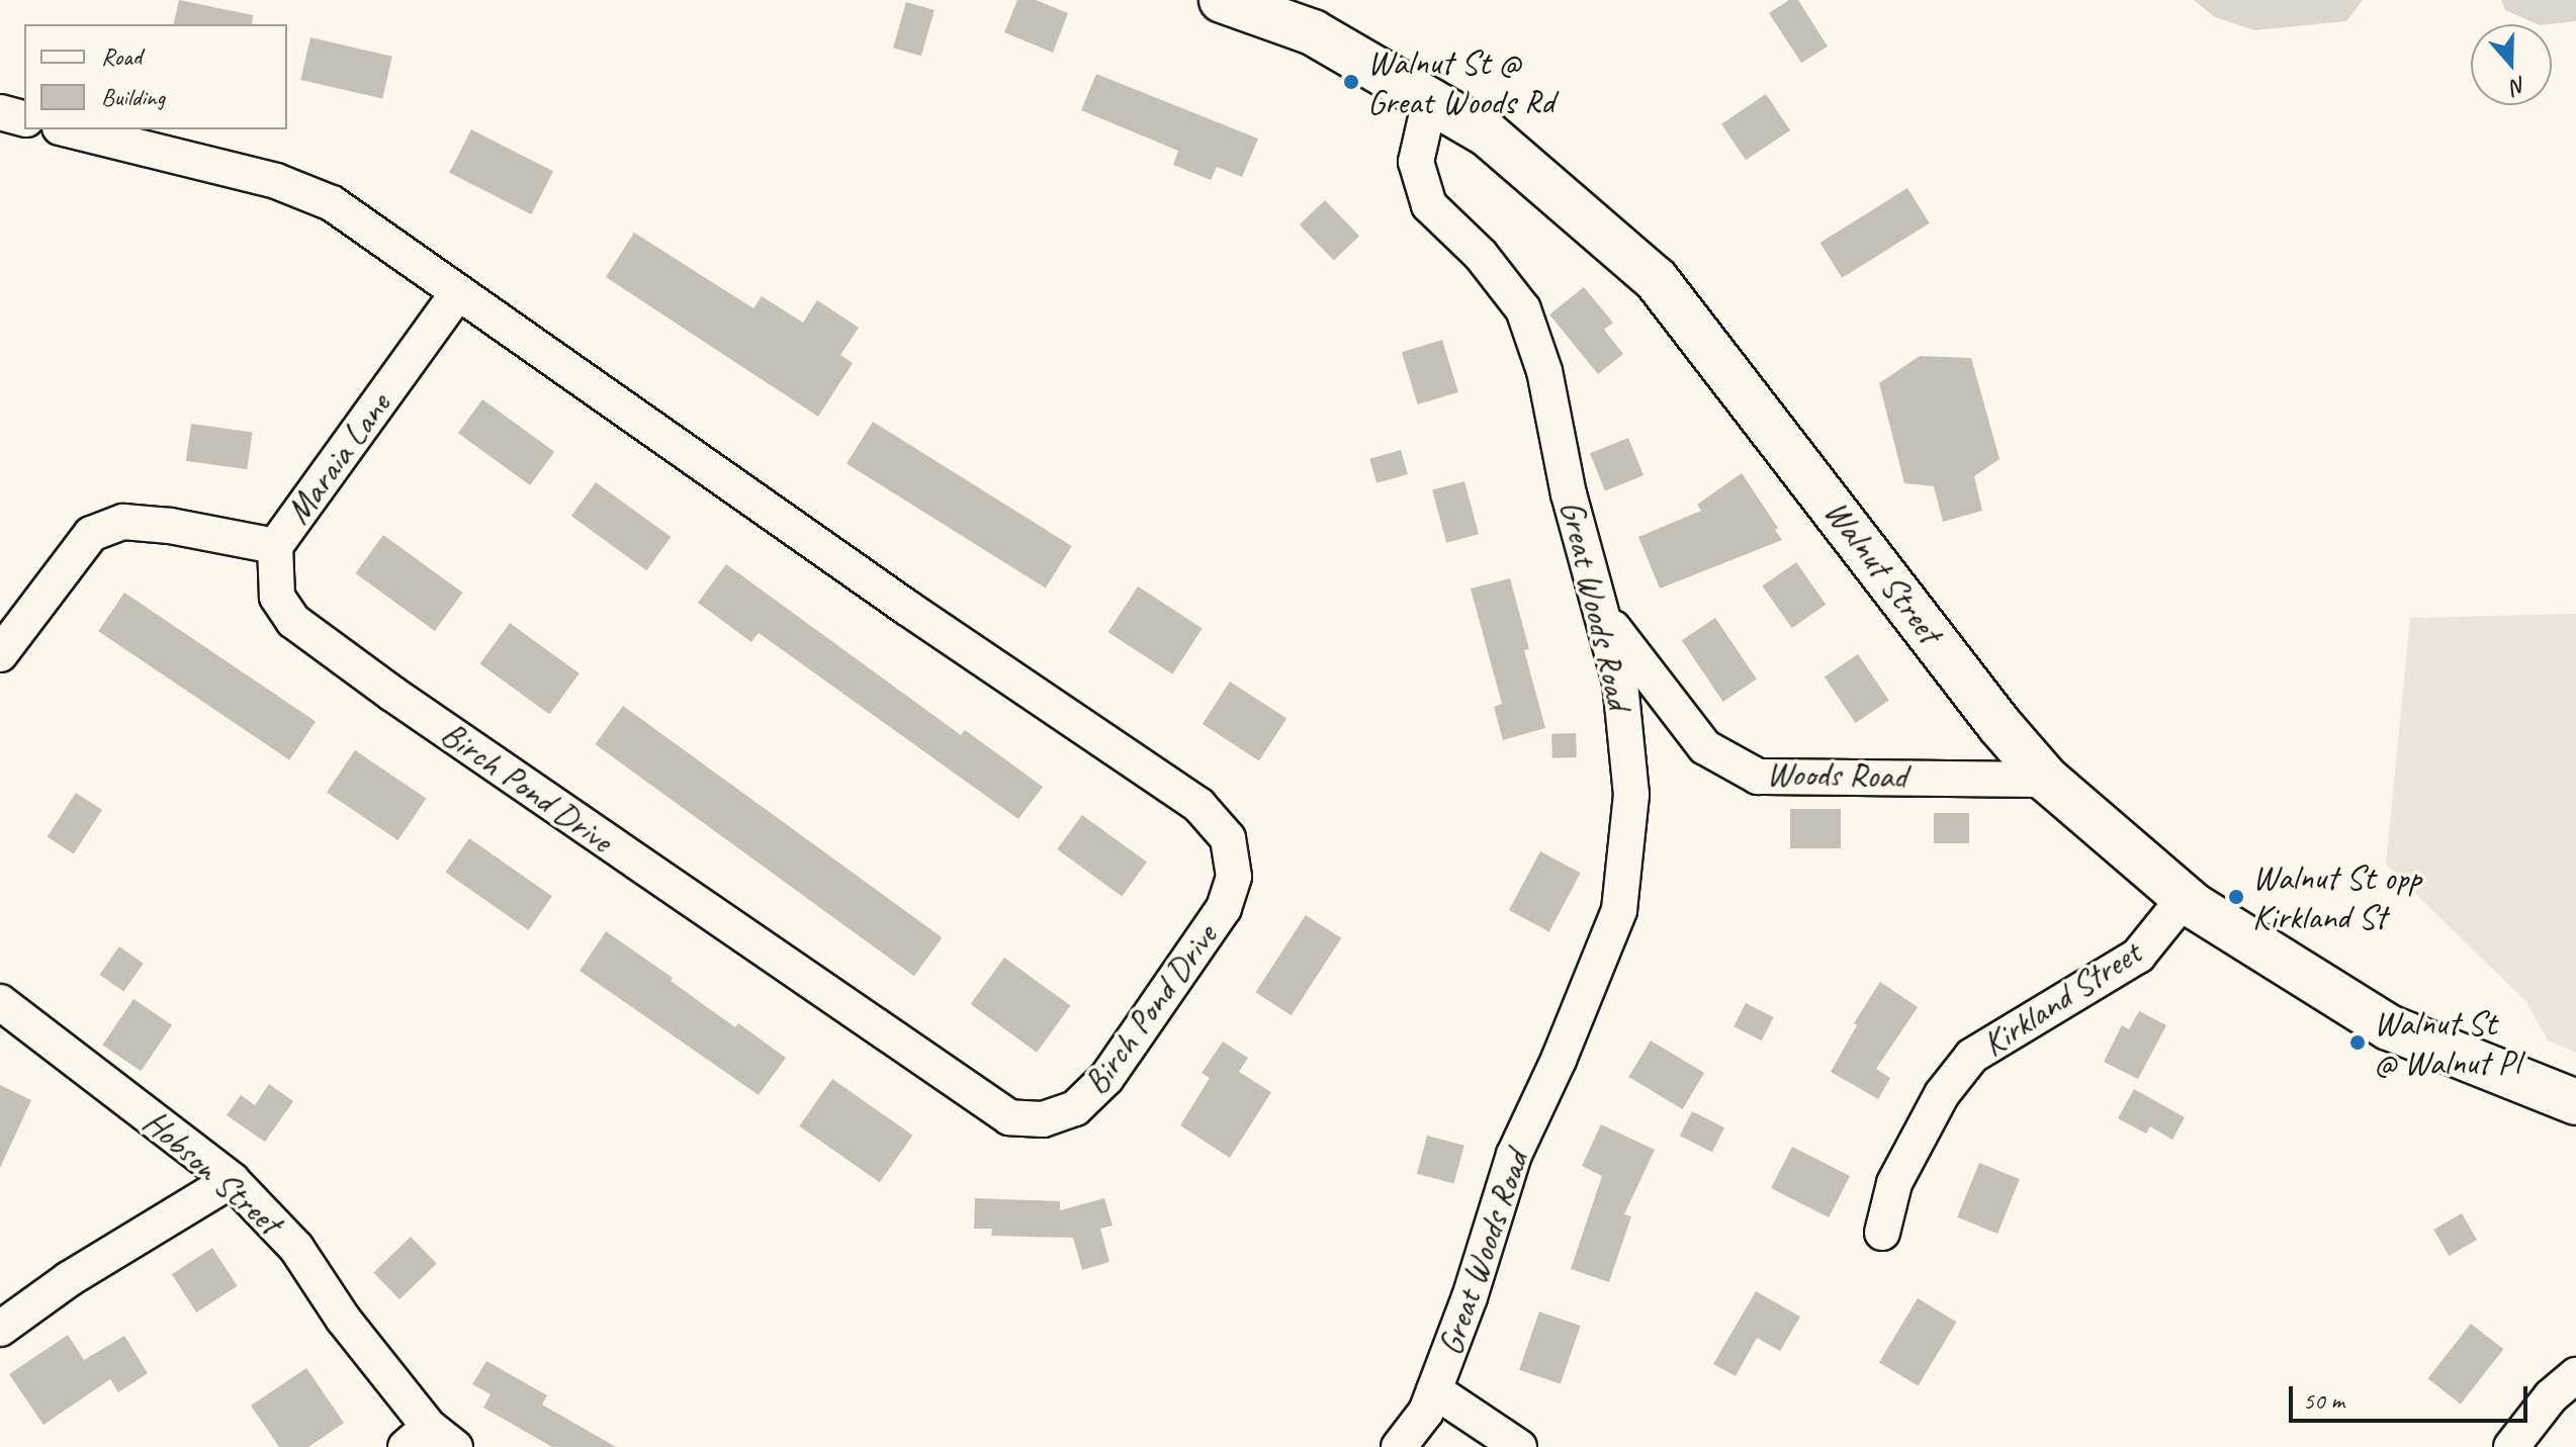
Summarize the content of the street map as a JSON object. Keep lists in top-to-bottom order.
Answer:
{
  "streets": {
    "main road": ["Walnut Street"],
    "street": [
      "Maraia Lane",
      "Great Woods Road",
      "Woods Road",
      "Birch Pond Drive",
      "Kirkland Street",
      "Hobson Street"
    ]
  },
  "crossings": [
    ["Maraia Lane", "Birch Pond Drive"],
    ["Walnut Street", "Great Woods Road"],
    ["Walnut Street", "Woods Road"],
    ["Walnut Street", "Kirkland Street"],
    ["Great Woods Road", "Woods Road"]
  ],
  "places": ["Walnut St @ Great Woods Rd", "Walnut St opp Kirkland St", "Walnut St @ Walnut Pl"],
  "legend": ["Road", "Building"],
  "scale_bar": "50 m",
  "north": "bottom"
}
